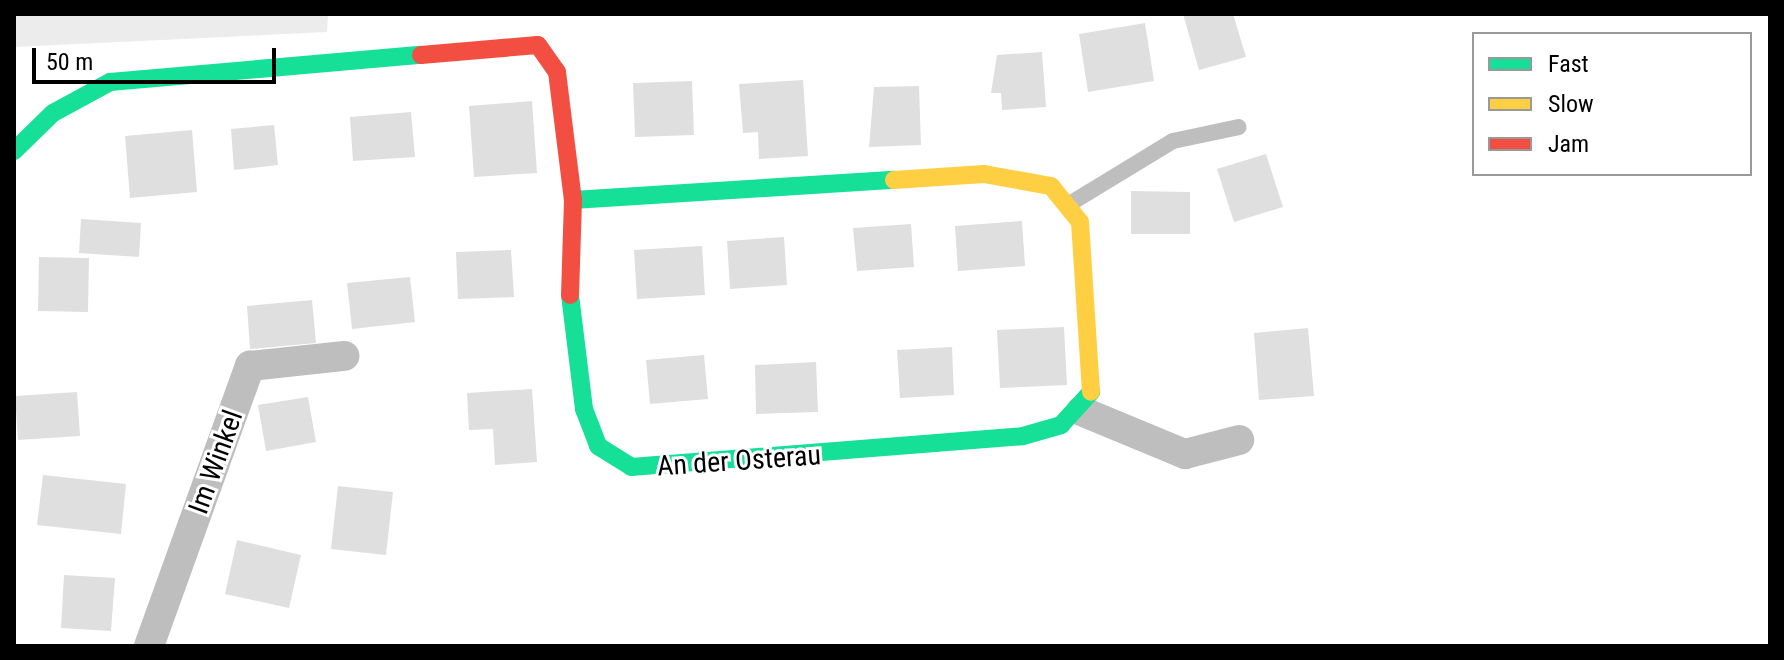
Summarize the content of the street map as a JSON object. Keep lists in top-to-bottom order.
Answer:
{
  "streets": {
    "street": ["An der Osterau", "Im Winkel"]
  },
  "legend": ["Fast", "Slow", "Jam"],
  "scale_bar": "50 m"
}
